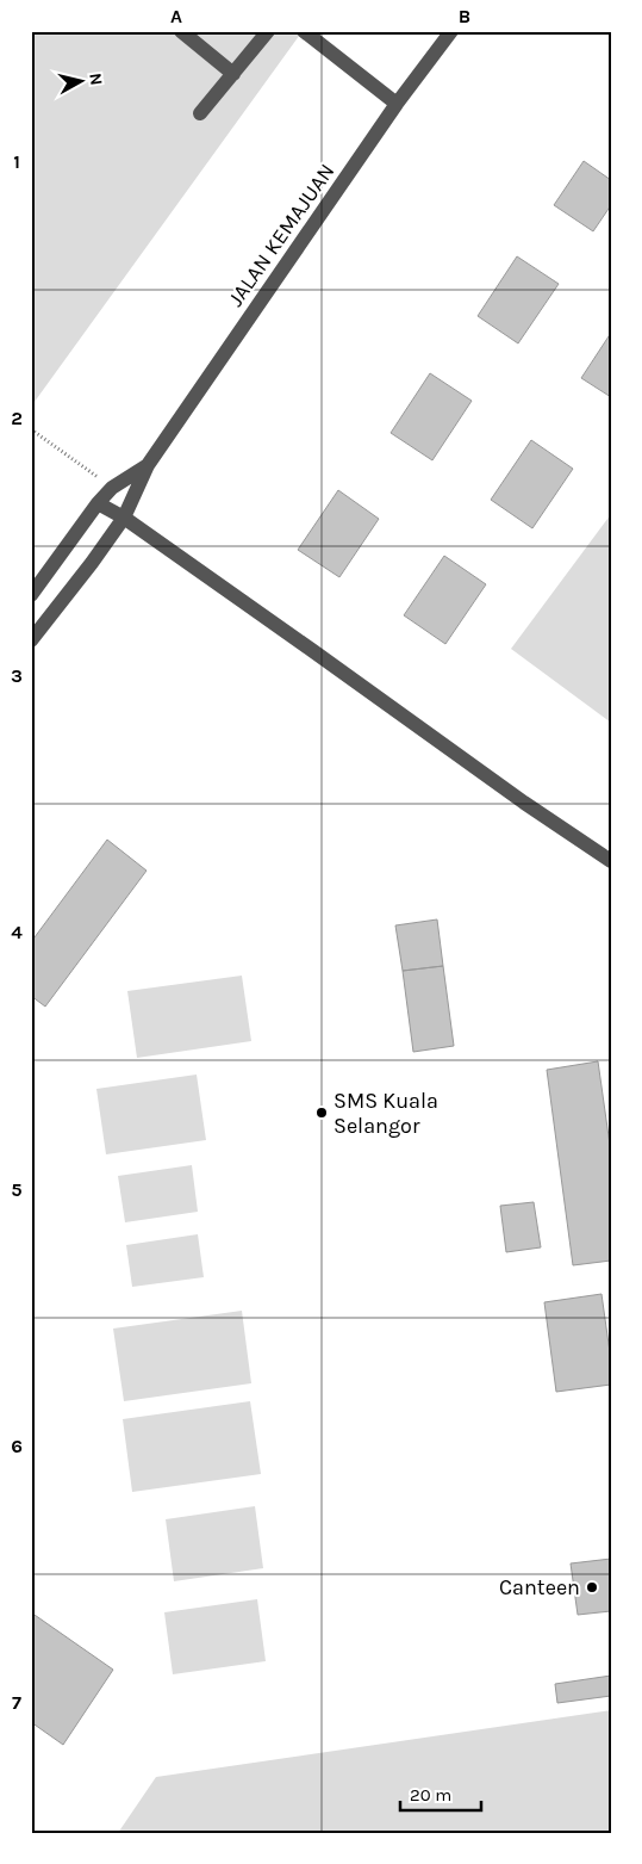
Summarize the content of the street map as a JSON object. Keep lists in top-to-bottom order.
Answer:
{
  "streets": {
    "street": ["JALAN KEMAJUAN"]
  },
  "places": ["SMS Kuala Selangor", "Canteen"],
  "scale_bar": "20 m",
  "north": "right",
  "grid": {
    "columns": ["A", "B"],
    "rows": [
      "1",
      "2",
      "3",
      "4",
      "5",
      "6",
      "7"
    ]
  }
}
